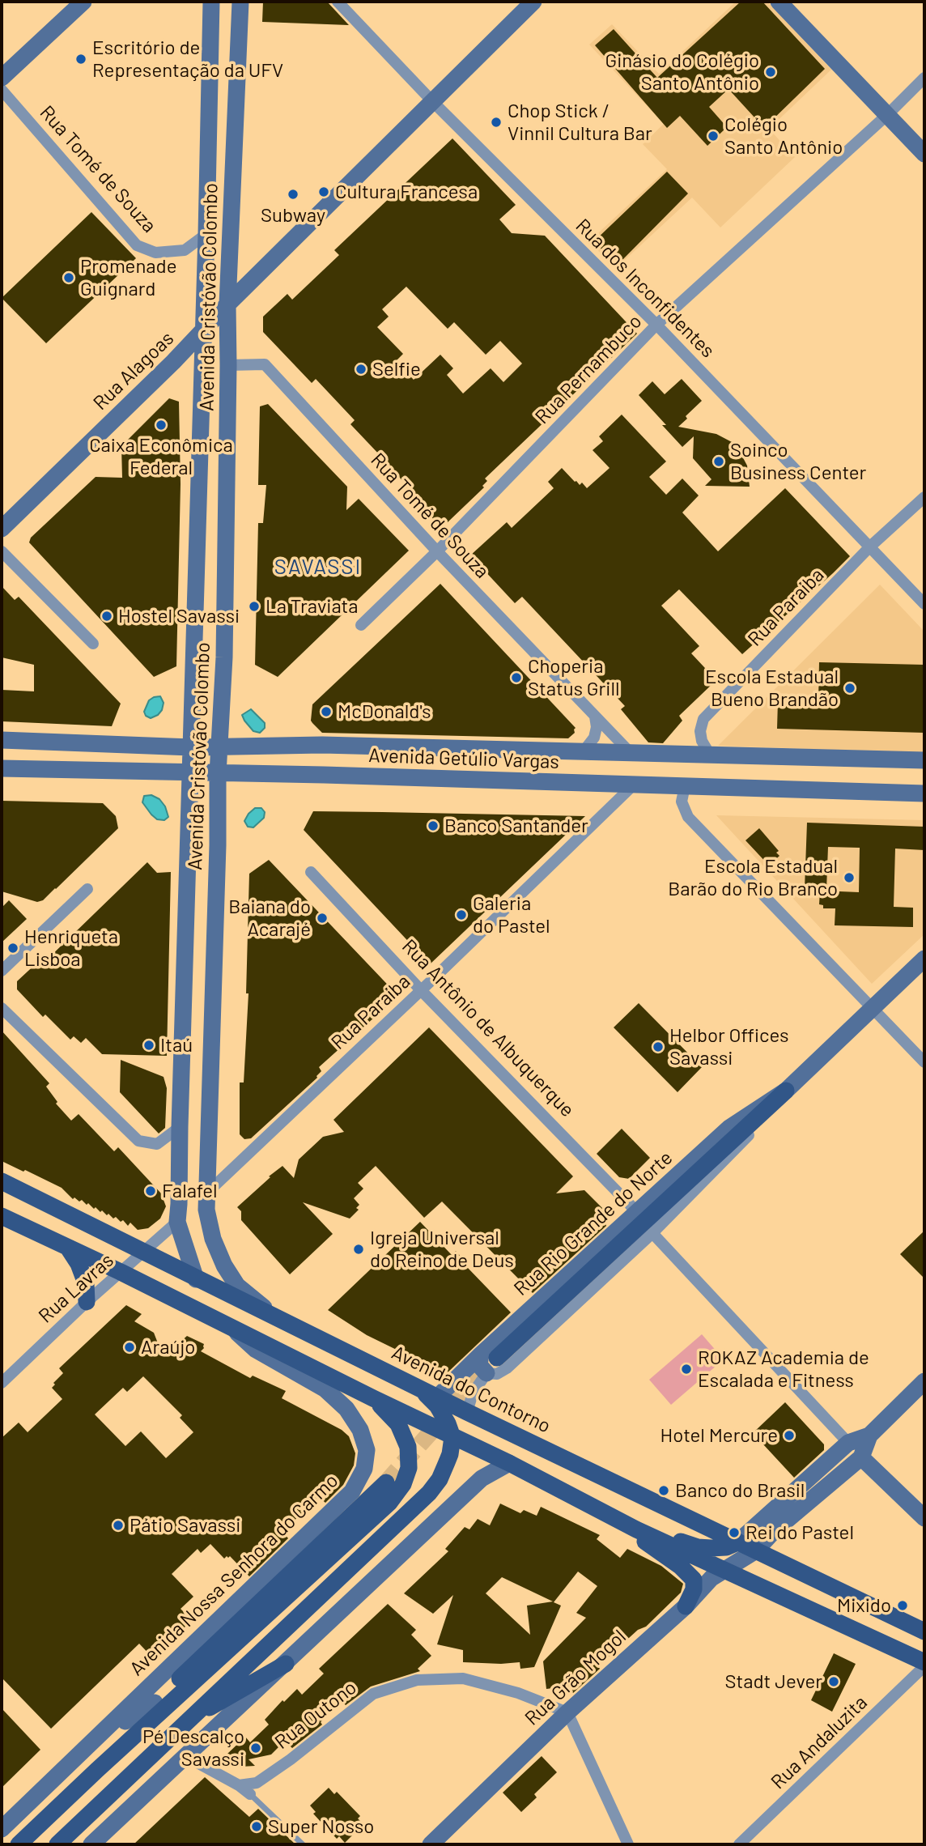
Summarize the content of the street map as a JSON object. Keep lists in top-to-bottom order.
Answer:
{
  "streets": {
    "main road": [
      "Avenida Cristóvão Colombo",
      "Rua Alagoas",
      "Avenida Getúlio Vargas",
      "Rua Rio Grande do Norte",
      "Avenida do Contorno",
      "Avenida Nossa Senhora do Carmo",
      "Rua Grão Mogol"
    ],
    "street": [
      "Rua Tomé de Souza",
      "Rua dos Inconfidentes",
      "Rua Pernambuco",
      "Rua Paraíba",
      "Rua Antônio de Albuquerque",
      "Rua Lavras",
      "Rua Outono",
      "Rua Andaluzita"
    ]
  },
  "crossings": [
    ["Rua Tomé de Souza", "Avenida Cristóvão Colombo"],
    ["Rua Tomé de Souza", "Rua Pernambuco"],
    ["Rua Tomé de Souza", "Avenida Getúlio Vargas"],
    ["Rua dos Inconfidentes", "Rua Pernambuco"],
    ["Rua dos Inconfidentes", "Rua Alagoas"],
    ["Rua dos Inconfidentes", "Rua Paraíba"],
    ["Avenida Cristóvão Colombo", "Rua Alagoas"],
    ["Avenida Cristóvão Colombo", "Rua Paraíba"],
    ["Avenida Cristóvão Colombo", "Avenida Getúlio Vargas"],
    ["Avenida Cristóvão Colombo", "Rua Lavras"],
    ["Avenida Cristóvão Colombo", "Avenida do Contorno"],
    ["Rua Paraíba", "Avenida Getúlio Vargas"],
    ["Rua Paraíba", "Rua Antônio de Albuquerque"],
    ["Rua Antônio de Albuquerque", "Rua Rio Grande do Norte"],
    ["Rua Rio Grande do Norte", "Avenida do Contorno"],
    ["Rua Lavras", "Avenida do Contorno"],
    ["Avenida do Contorno", "Rua Grão Mogol"],
    ["Rua Grão Mogol", "Rua Outono"]
  ],
  "districts": ["SAVASSI"],
  "places": [
    "Escritório de Representação da UFV",
    "Ginásio do Colégio Santo Antônio",
    "Chop Stick / Vinnil Cultura Bar",
    "Colégio Santo Antônio",
    "Cultura Francesa",
    "Subway",
    "Promenade Guignard",
    "Selfie",
    "Caixa Econômica Federal",
    "Soinco Business Center",
    "La Traviata",
    "Hostel Savassi",
    "Choperia Status Grill",
    "Escola Estadual Bueno Brandão",
    "McDonald's",
    "Banco Santander",
    "Escola Estadual Barão do Rio Branco",
    "Galeria do Pastel",
    "Baiana do Acarajé",
    "Henriqueta Lisboa",
    "Itaú",
    "Helbor Offices Savassi",
    "Falafel",
    "Igreja Universal do Reino de Deus",
    "Araújo",
    "ROKAZ Academia de Escalada e Fitness",
    "Hotel Mercure",
    "Banco do Brasil",
    "Pátio Savassi",
    "Rei do Pastel",
    "Mixido",
    "Stadt Jever",
    "Pé Descalço Savassi",
    "Super Nosso"
  ]
}
